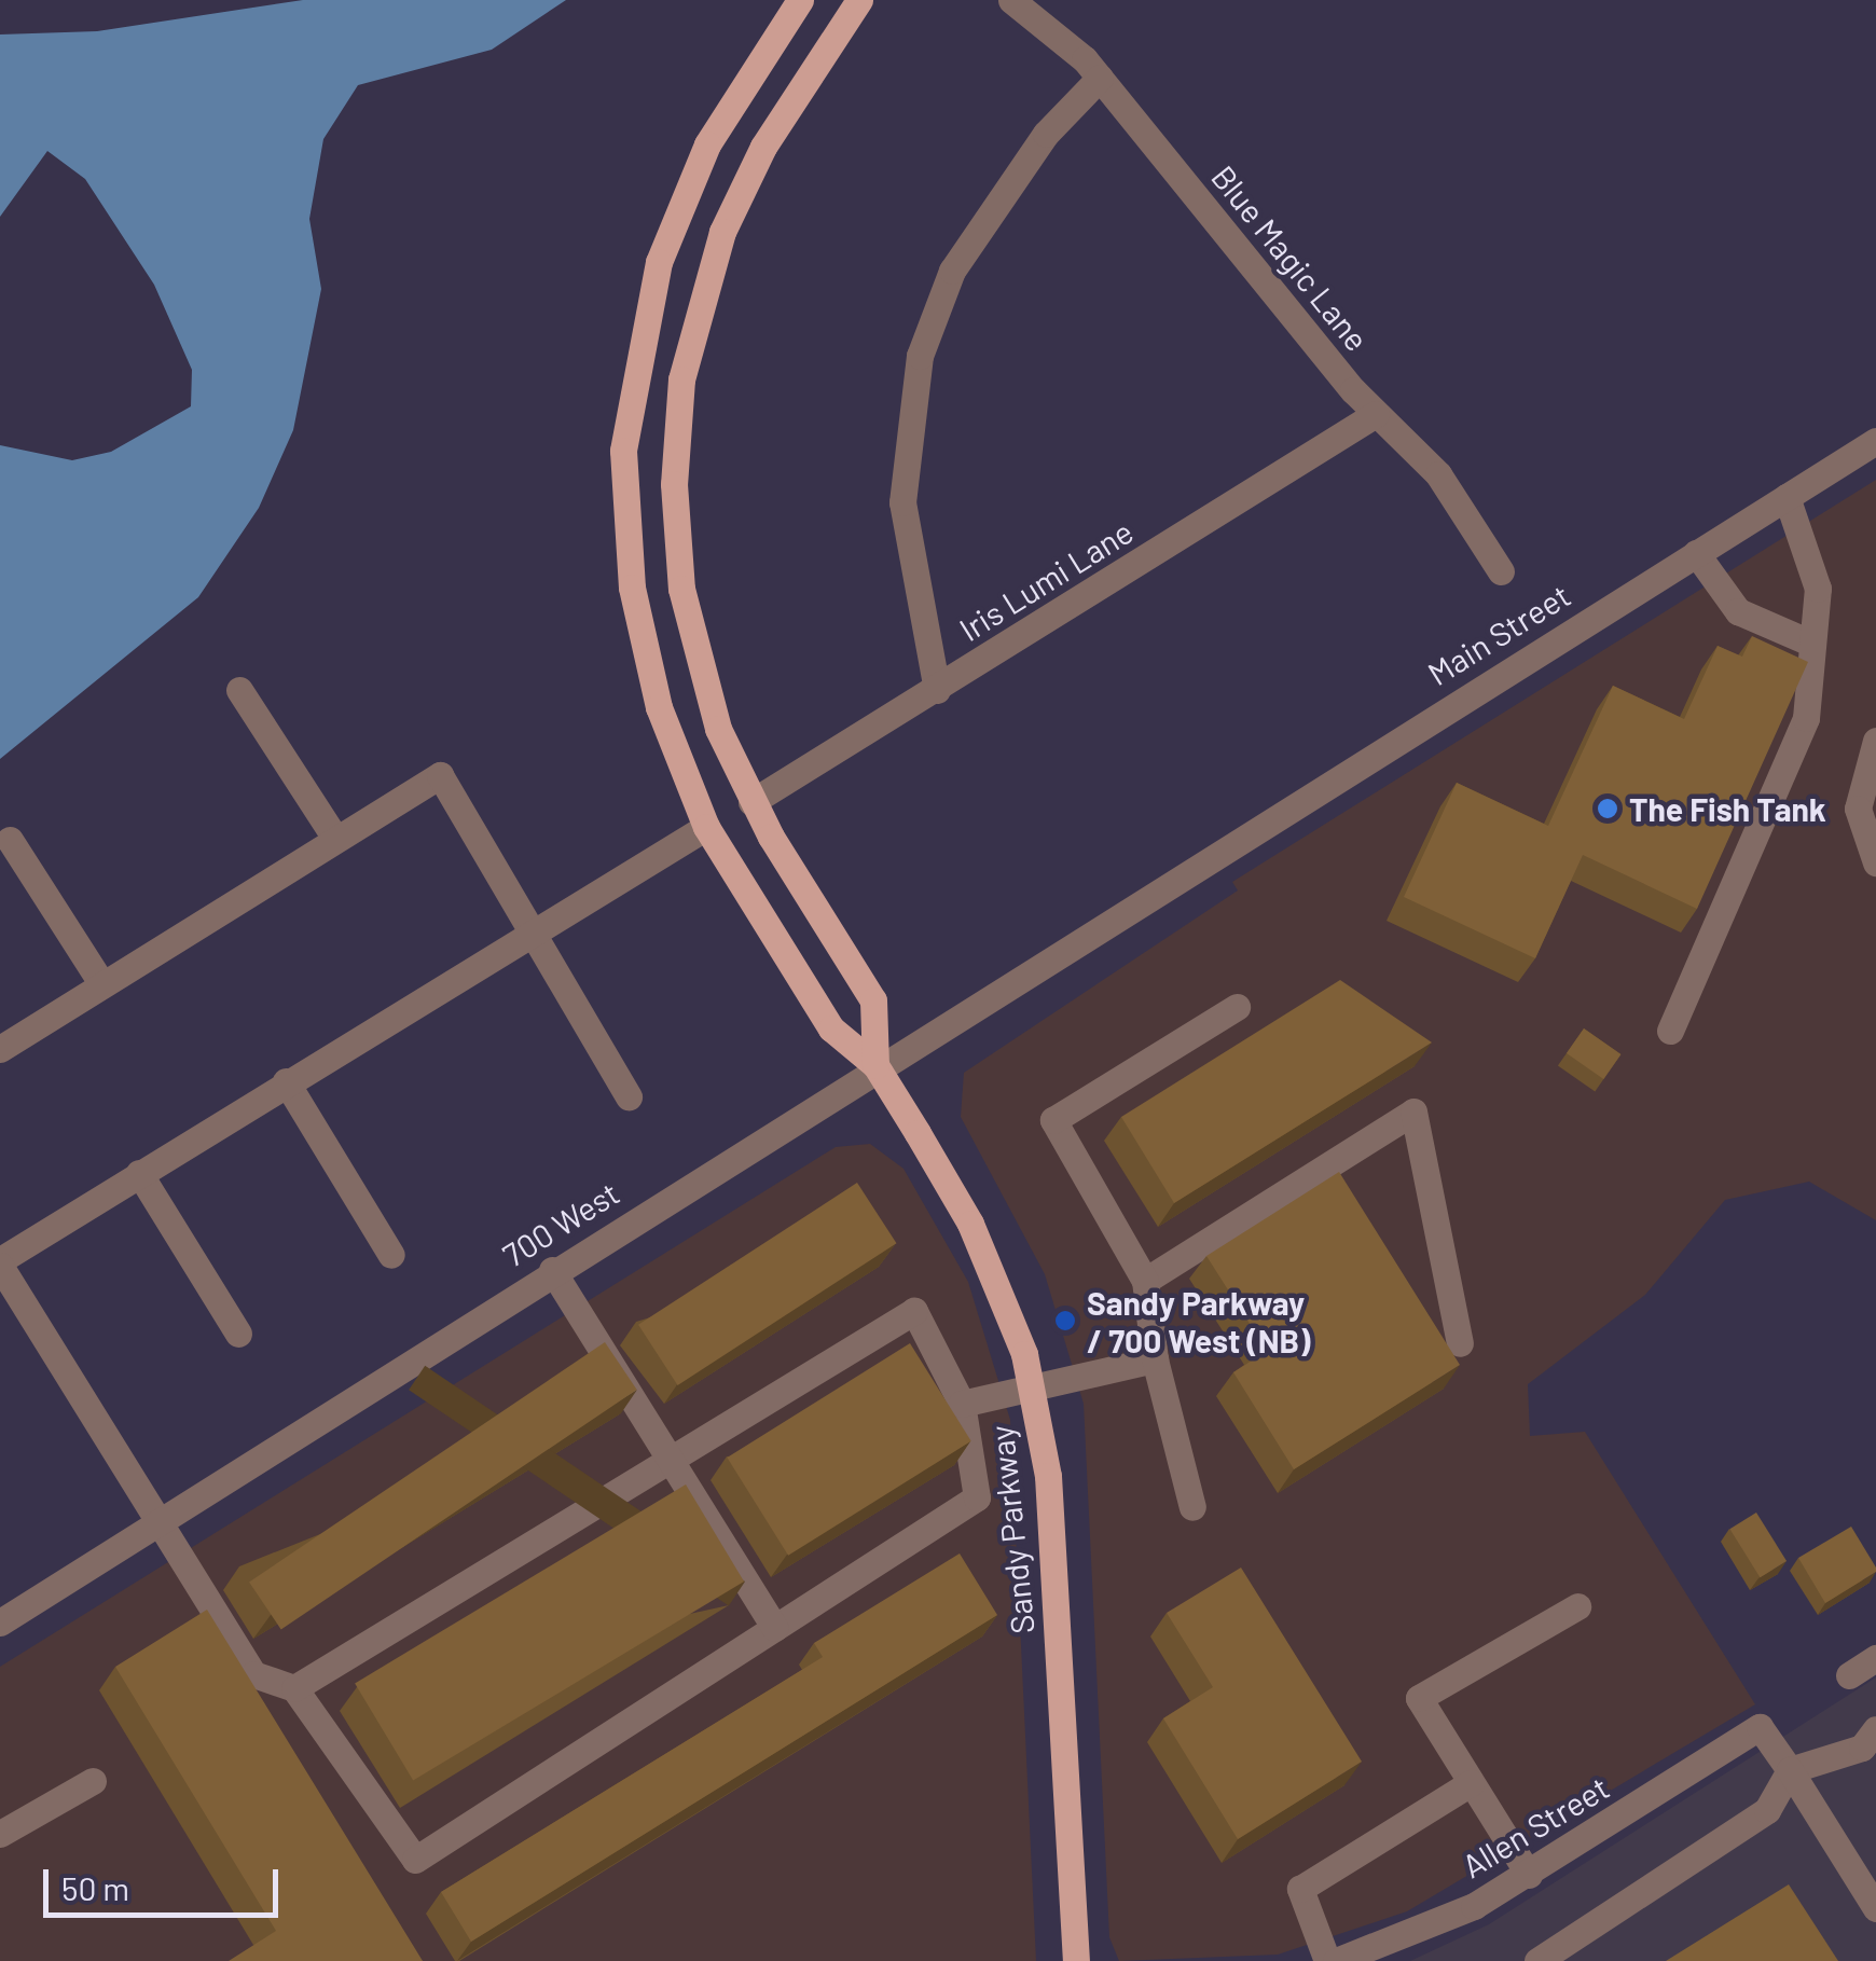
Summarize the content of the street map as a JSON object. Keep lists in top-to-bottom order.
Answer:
{
  "streets": {
    "main road": ["Sandy Parkway"],
    "street": [
      "Blue Magic Lane",
      "Iris Lumi Lane",
      "Main Street",
      "700 West",
      "Allen Street"
    ]
  },
  "crossings": [
    ["Blue Magic Lane", "Iris Lumi Lane"],
    ["Main Street", "700 West"],
    ["700 West", "Sandy Parkway"]
  ],
  "places": ["The Fish Tank", "Sandy Parkway / 700 West (NB)"],
  "scale_bar": "50 m"
}
